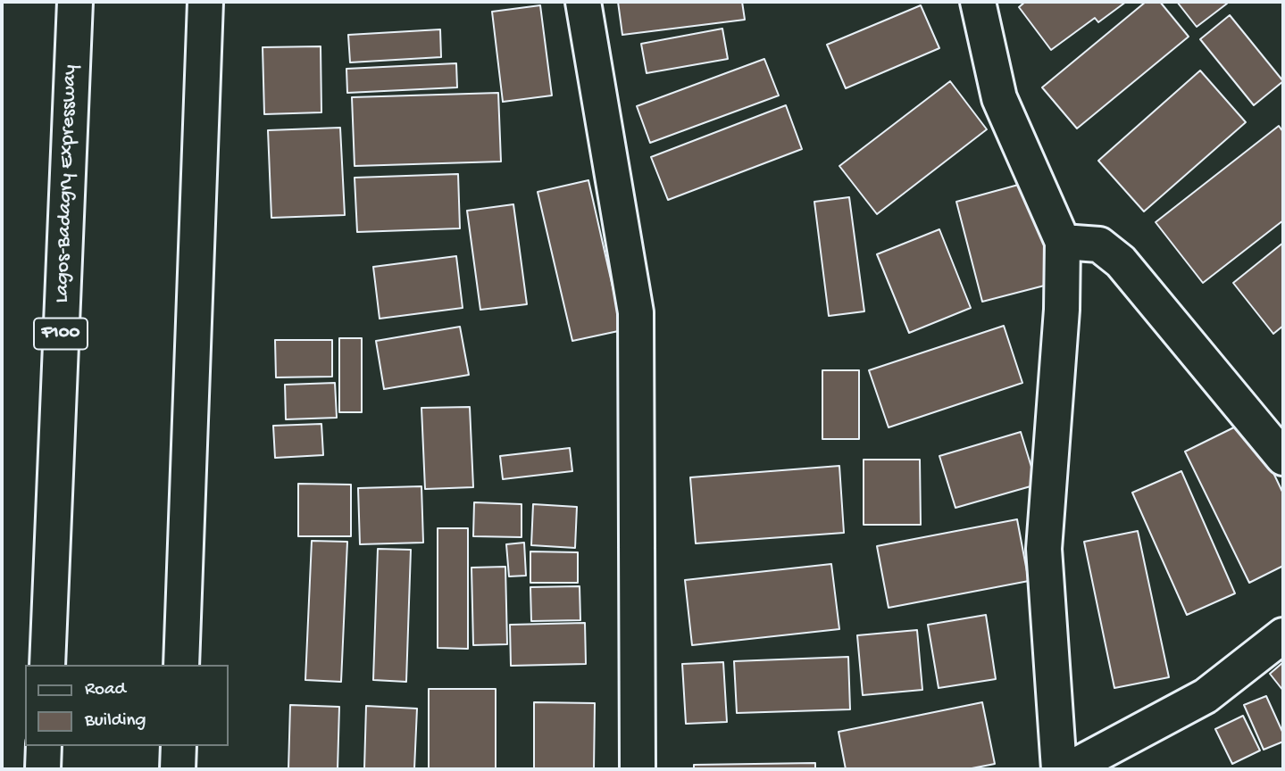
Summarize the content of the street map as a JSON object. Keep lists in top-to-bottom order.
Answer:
{
  "streets": {
    "main road": ["Lagos-Badagry Expressway", "F100"]
  },
  "legend": ["Road", "Building"]
}
